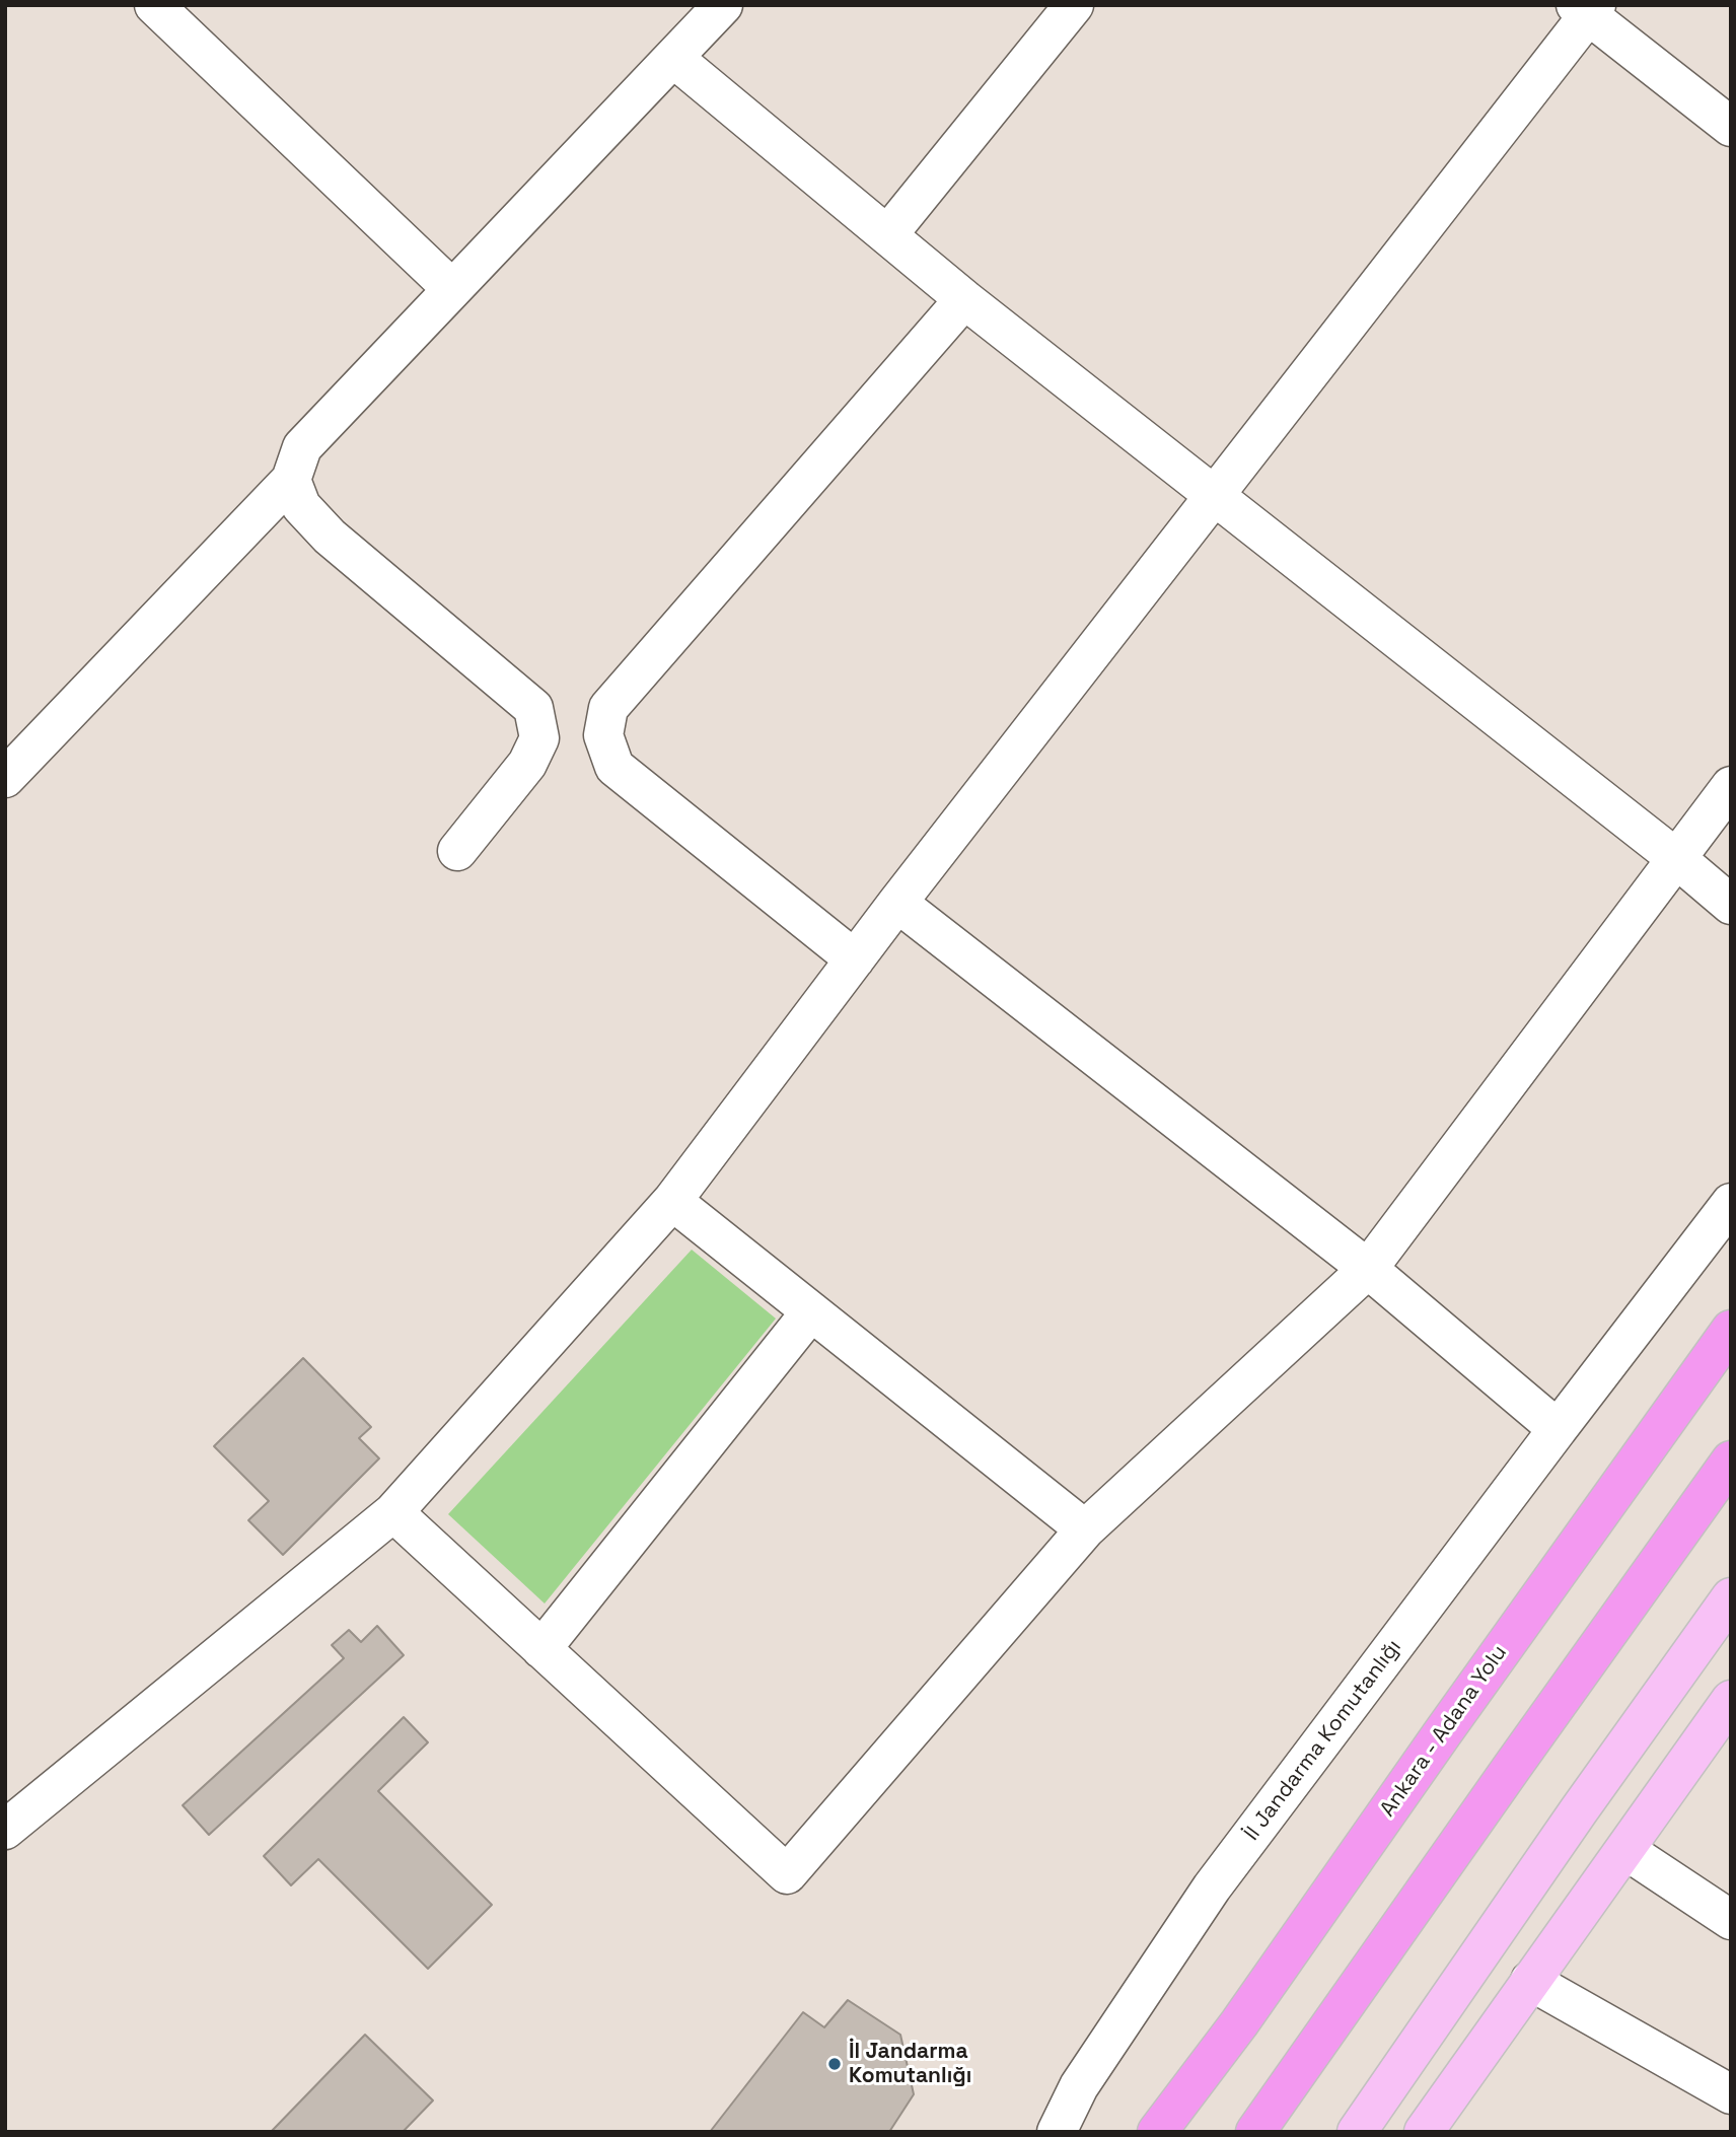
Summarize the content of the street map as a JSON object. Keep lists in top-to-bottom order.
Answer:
{
  "streets": {
    "highway": ["Ankara - Adana Yolu"],
    "street": ["İl Jandarma Komutanlığı"]
  },
  "places": ["İl Jandarma Komutanlığı"]
}
